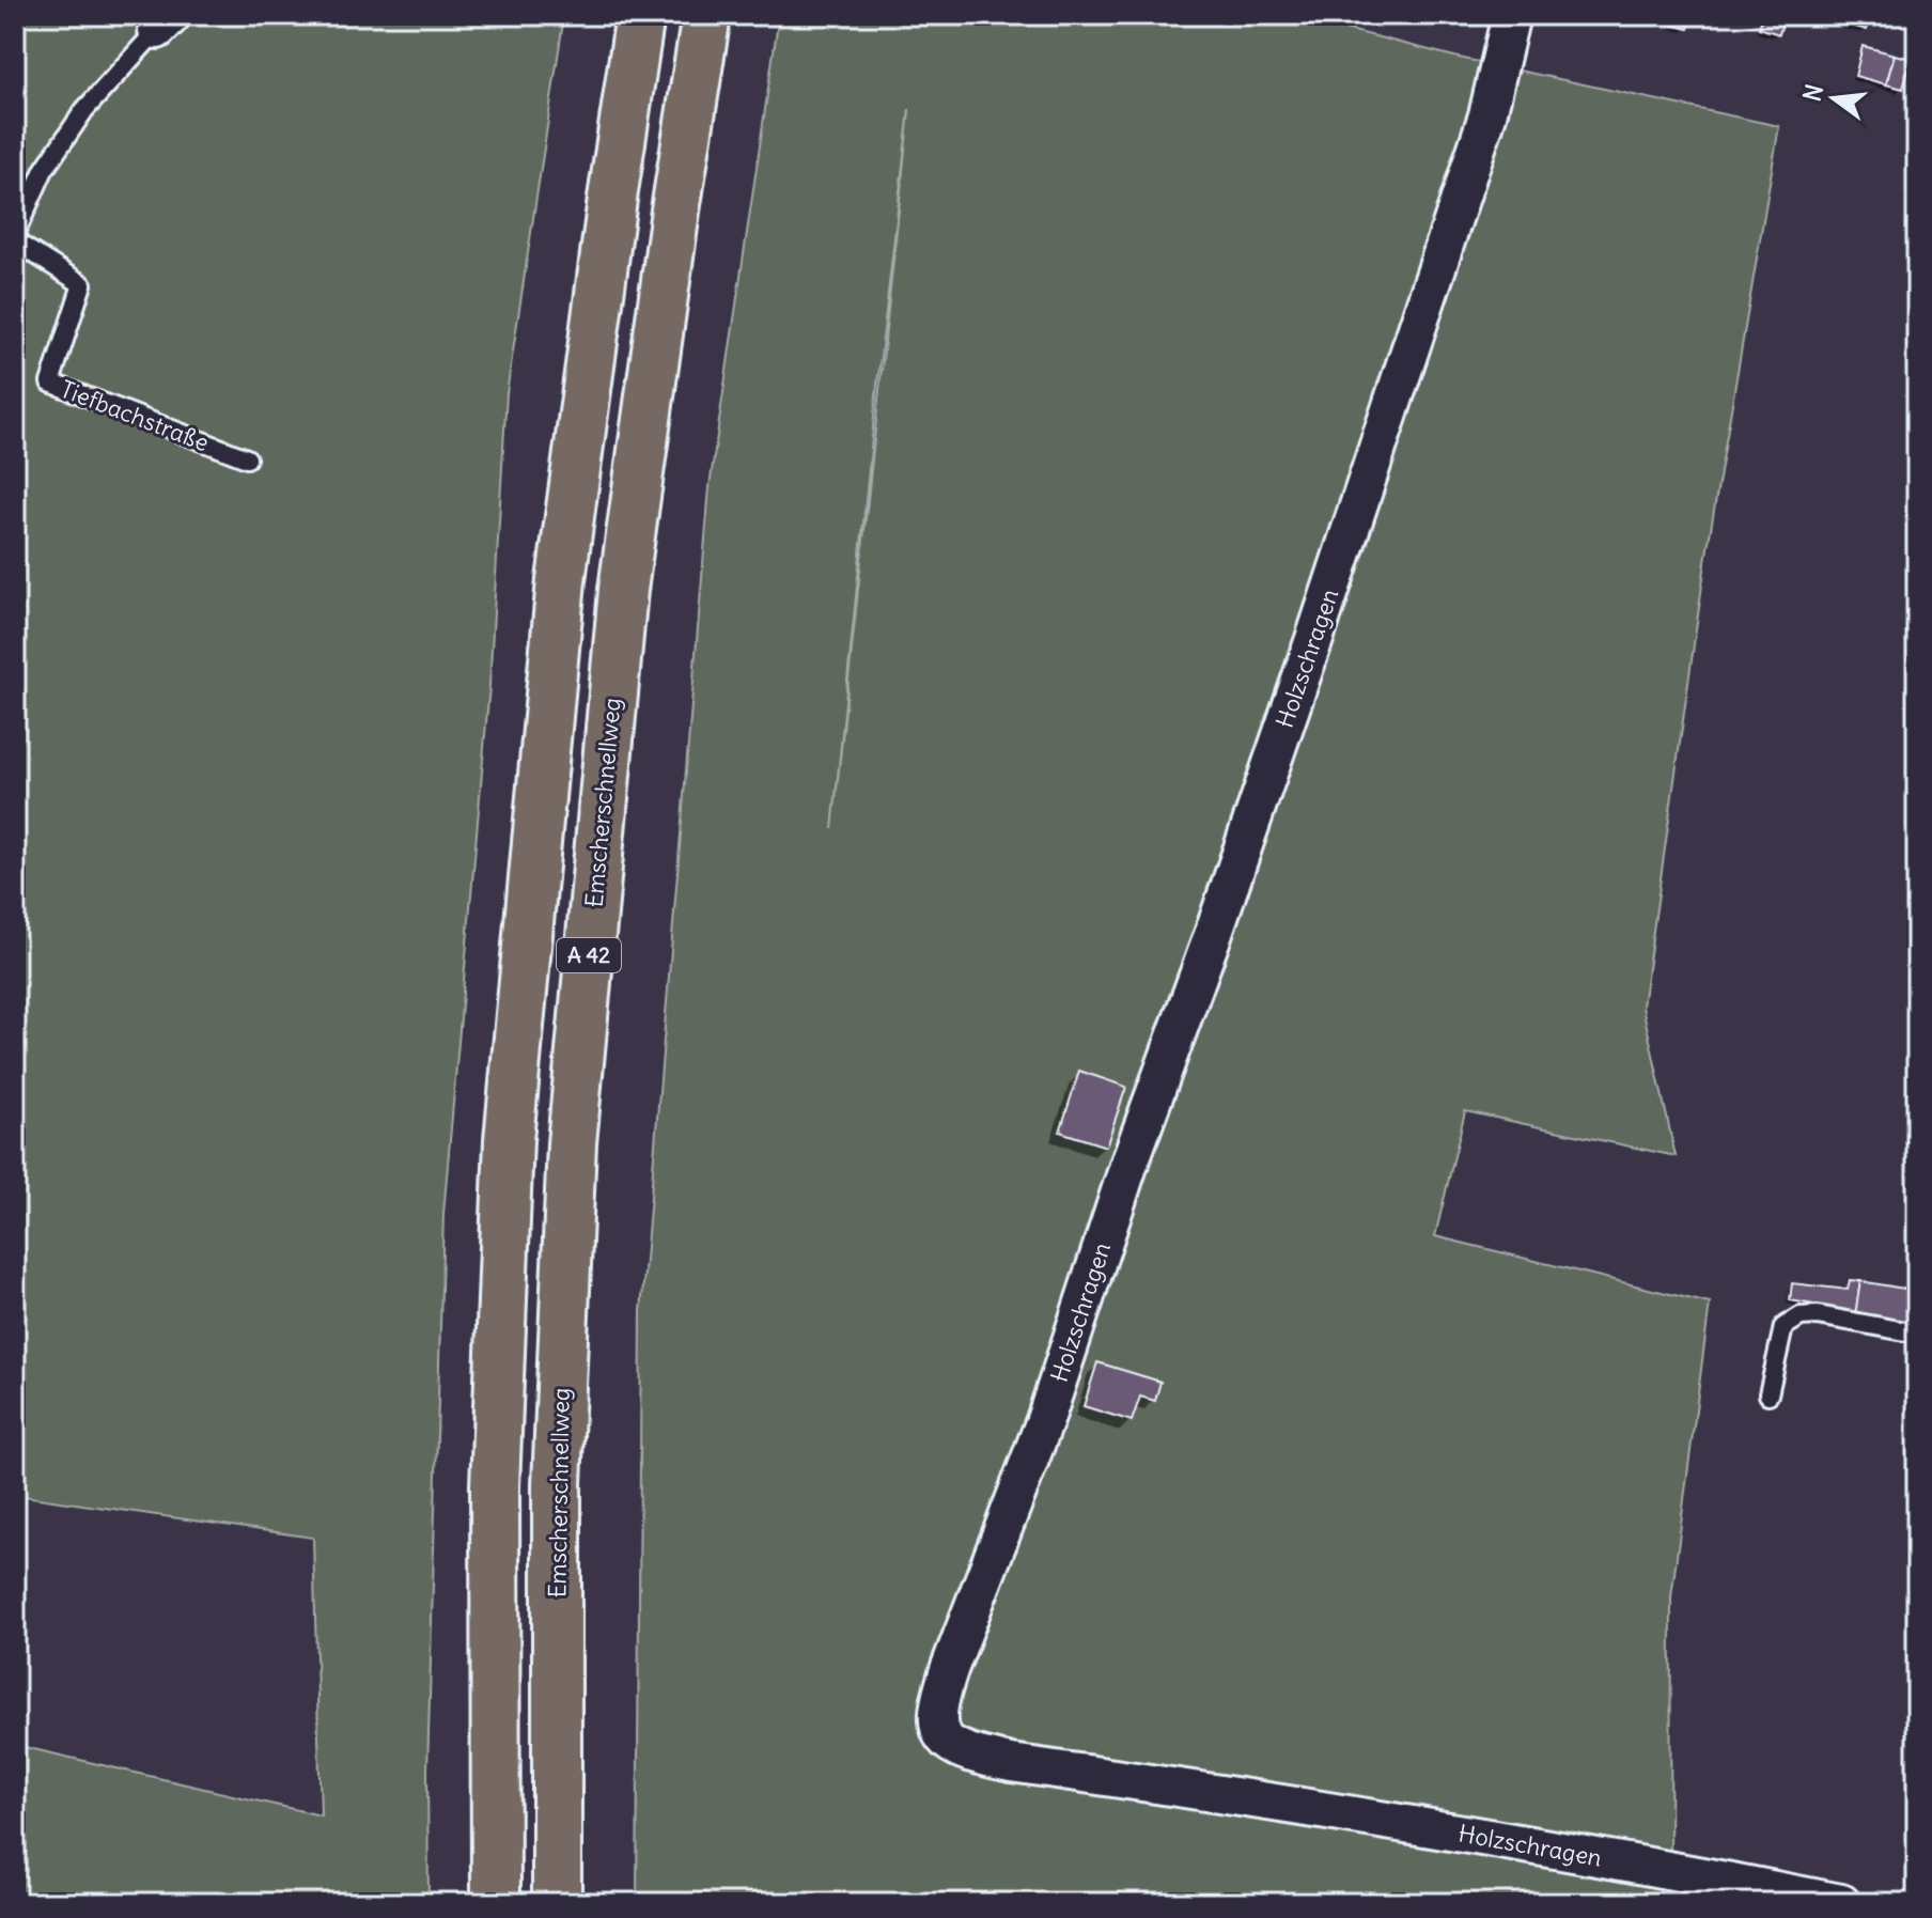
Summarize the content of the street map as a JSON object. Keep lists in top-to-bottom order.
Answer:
{
  "streets": {
    "highway": ["Emscherschnellweg", "A 42"],
    "street": ["Holzschragen"],
    "lane": ["Tiefbachstraße"]
  },
  "north": "left"
}
